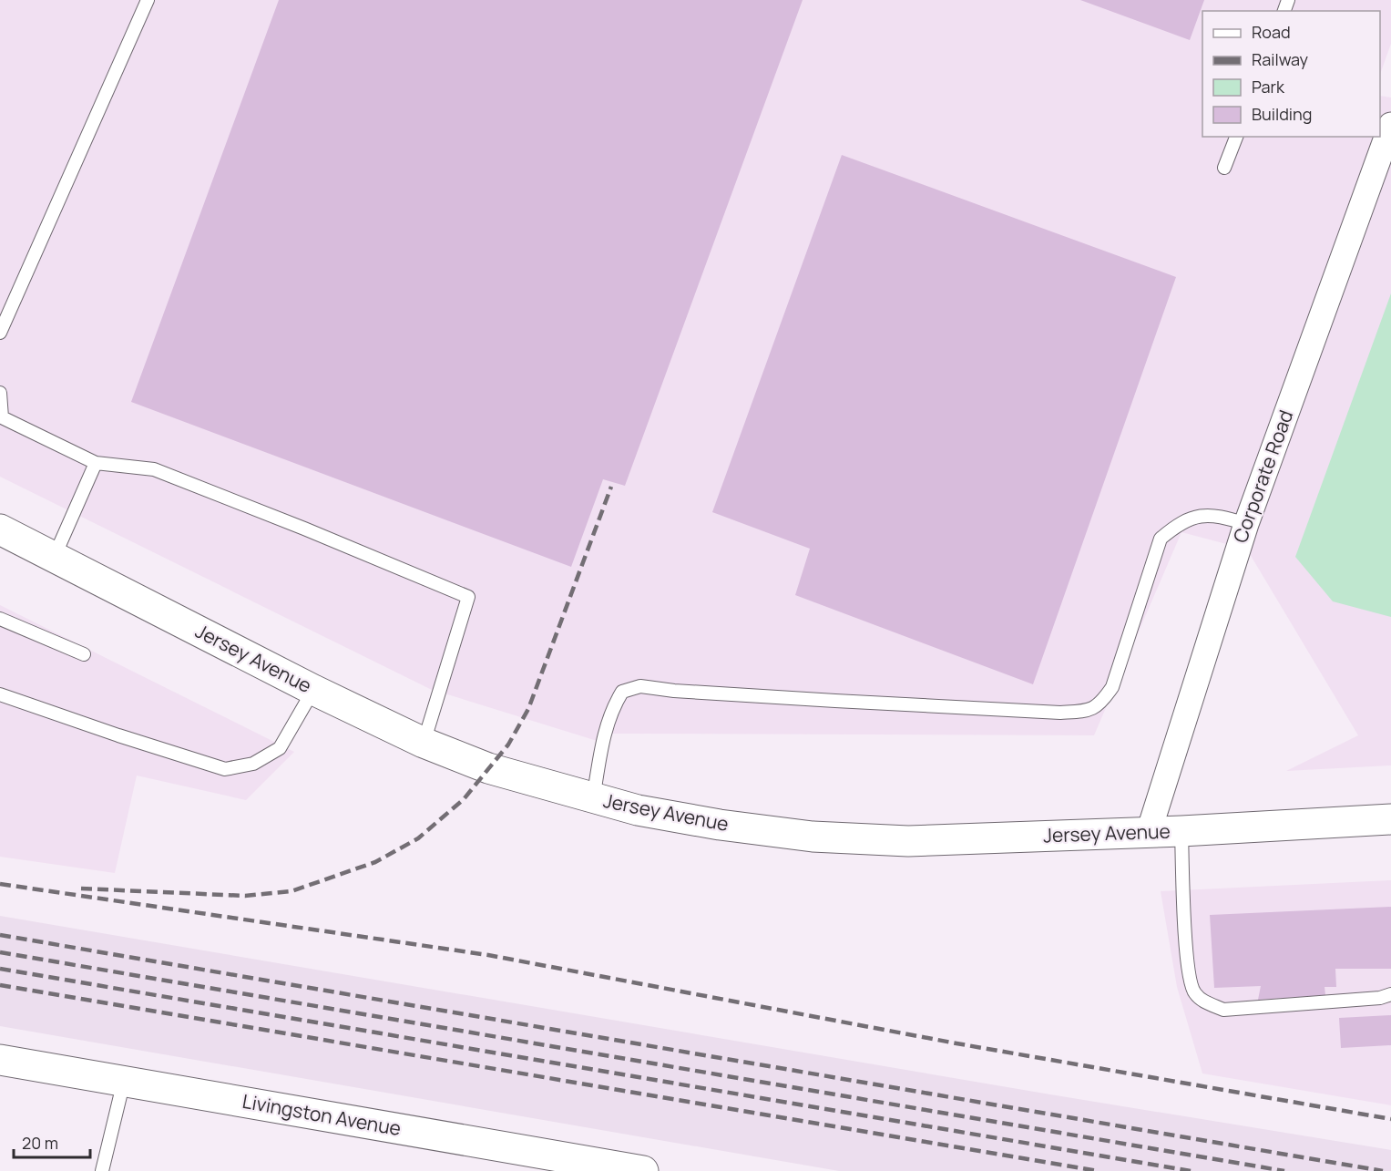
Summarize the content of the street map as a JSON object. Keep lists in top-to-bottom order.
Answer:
{
  "streets": {
    "main road": ["Jersey Avenue", "Livingston Avenue"],
    "street": ["Corporate Road"]
  },
  "crossings": [
    ["Corporate Road", "Jersey Avenue"]
  ],
  "legend": [
    "Road",
    "Railway",
    "Park",
    "Building"
  ],
  "scale_bar": "20 m"
}
